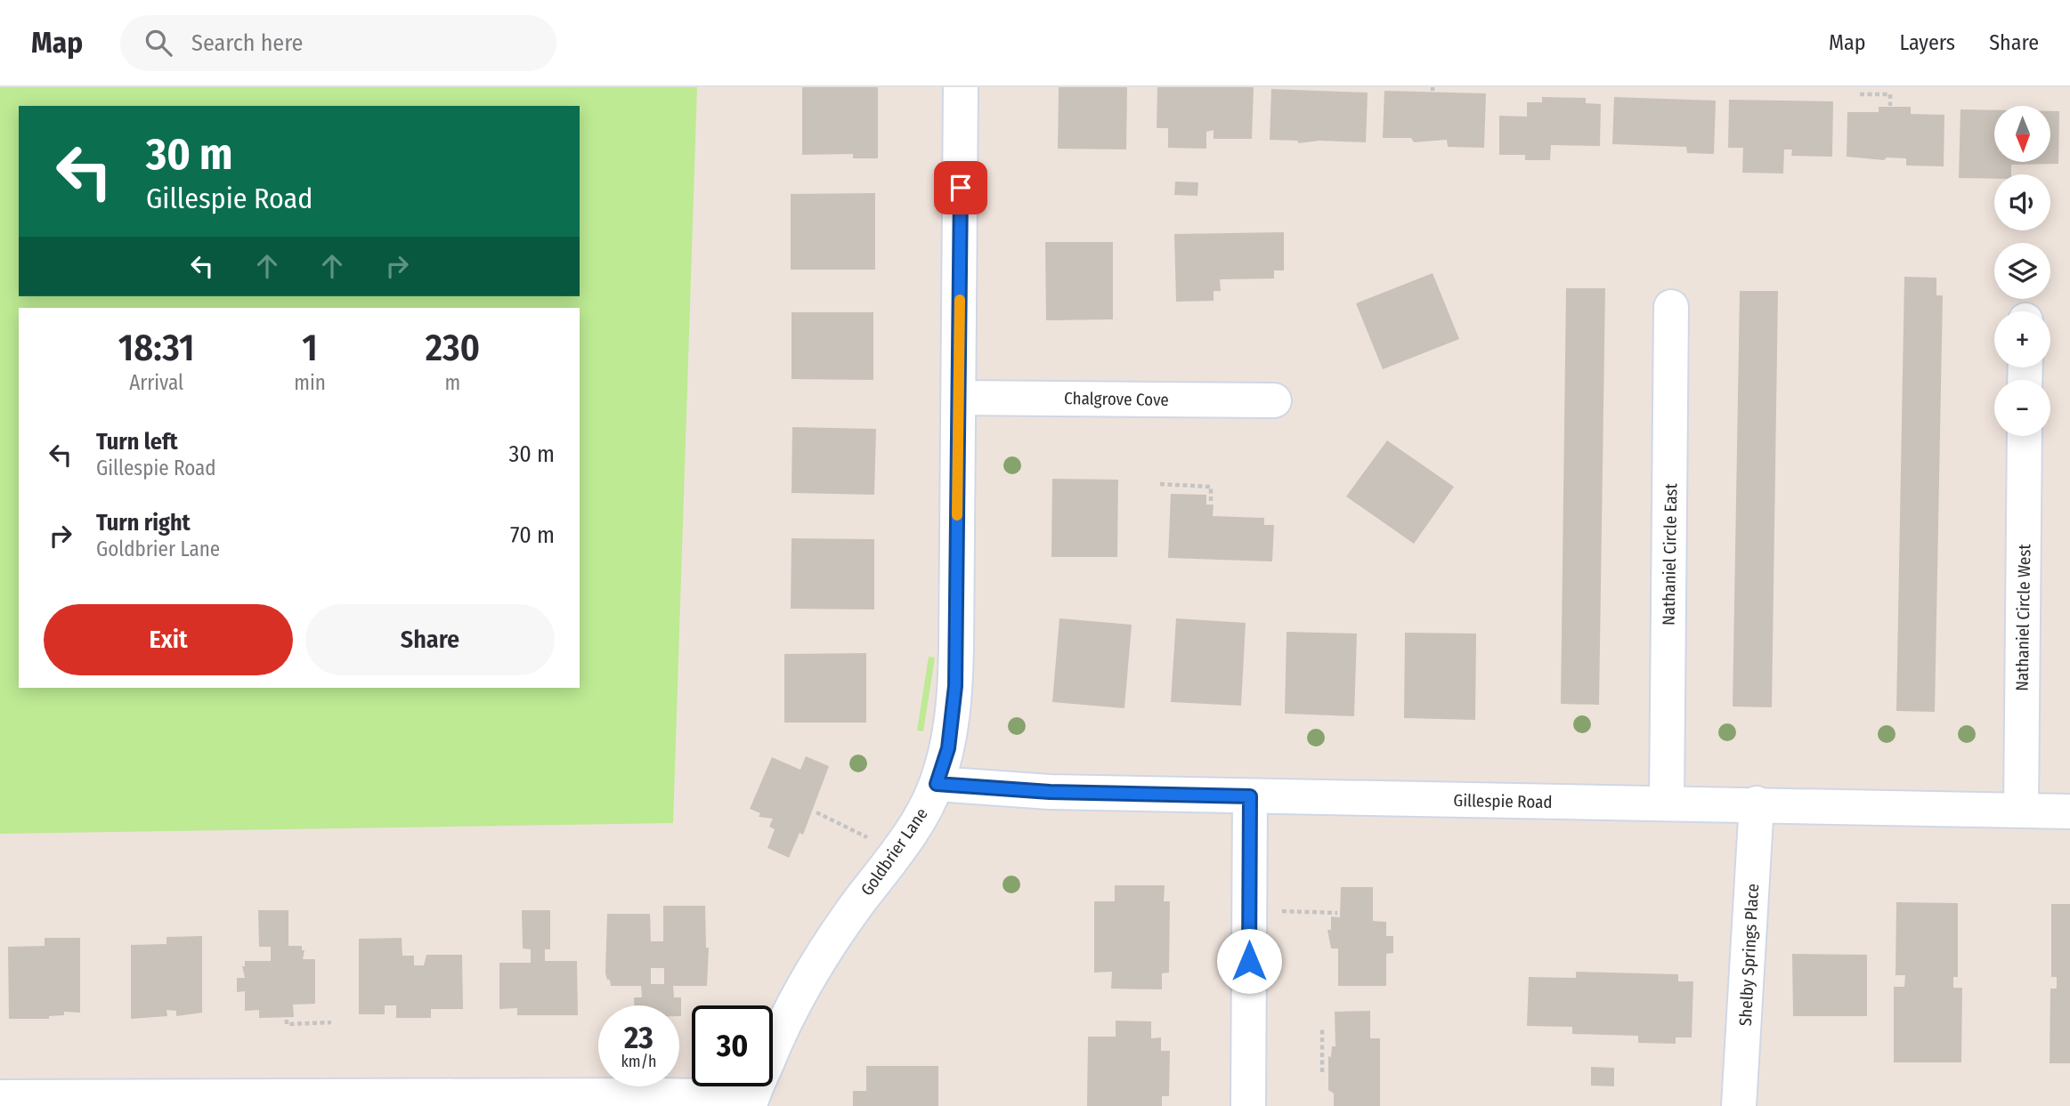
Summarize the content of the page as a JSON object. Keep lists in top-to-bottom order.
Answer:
{
  "streets": {
    "street": [
      "Chalgrove Cove",
      "Nathaniel Circle East",
      "Nathaniel Circle West",
      "Gillespie Road",
      "Goldbrier Lane",
      "Shelby Springs Place"
    ]
  },
  "crossings": [
    ["Chalgrove Cove", "Goldbrier Lane"],
    ["Nathaniel Circle East", "Gillespie Road"],
    ["Nathaniel Circle West", "Gillespie Road"],
    ["Gillespie Road", "Goldbrier Lane"],
    ["Gillespie Road", "Shelby Springs Place"]
  ],
  "north": "bottom",
  "page": {
    "header": "Map",
    "search": "Search here",
    "nav": ["Map", "Layers", "Share"],
    "map_buttons": ["+", "−"],
    "turn": ["30 m", "Gillespie Road"],
    "eta": [
      "18:31",
      "Arrival",
      "1",
      "min",
      "230",
      "m"
    ],
    "list": [
      {
        "name": "Turn left",
        "note": "Gillespie Road",
        "value": "30 m"
      },
      {
        "name": "Turn right",
        "note": "Goldbrier Lane",
        "value": "70 m"
      }
    ],
    "buttons": ["Exit", "Share"],
    "speed": "23 km/h",
    "limit": "30"
  }
}
